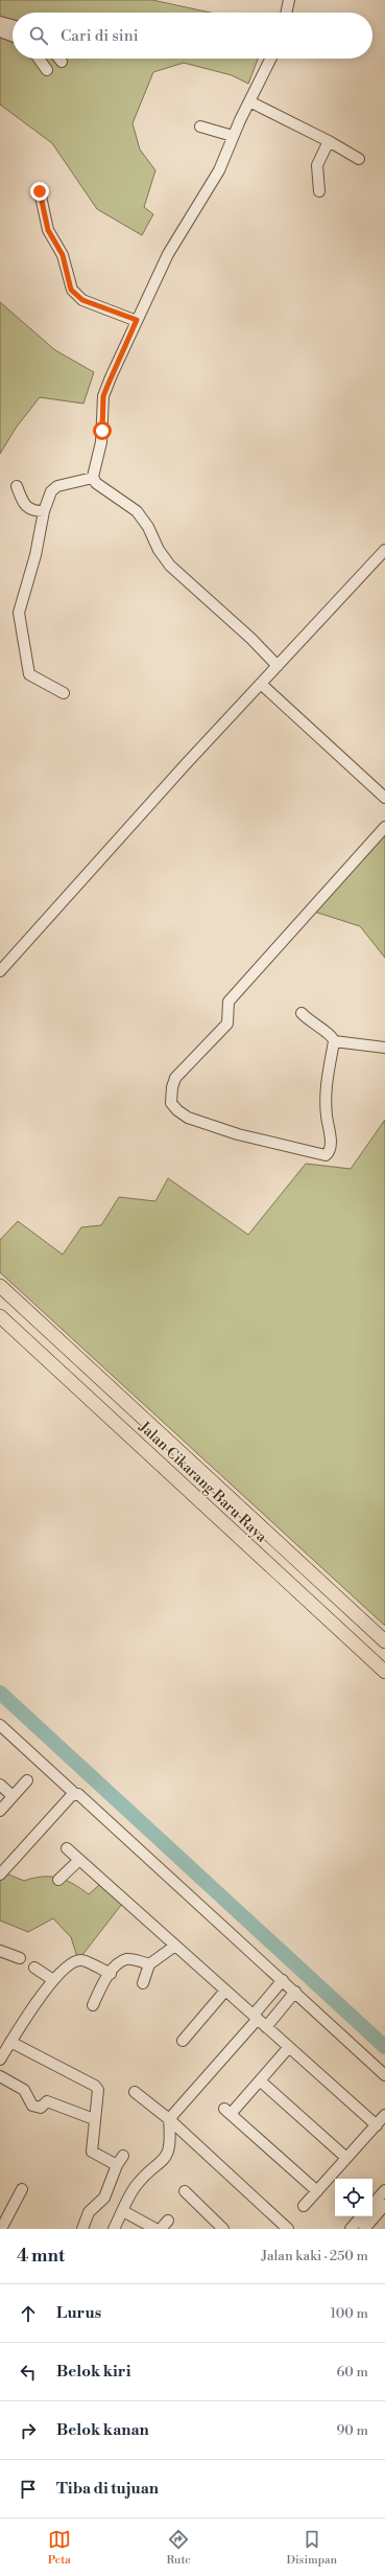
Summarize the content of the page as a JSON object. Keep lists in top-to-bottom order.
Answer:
{
  "streets": {
    "main road": ["Jalan Cikarang Baru Raya"]
  },
  "page": {
    "search": "Cari di sini",
    "heading": ["4 mnt", "Jalan kaki · 250 m"],
    "list": [
      ["Lurus", "100 m"],
      ["Belok kiri", "60 m"],
      ["Belok kanan", "90 m"],
      "Tiba di tujuan"
    ],
    "nav": ["Peta", "Rute", "Disimpan"]
  }
}
